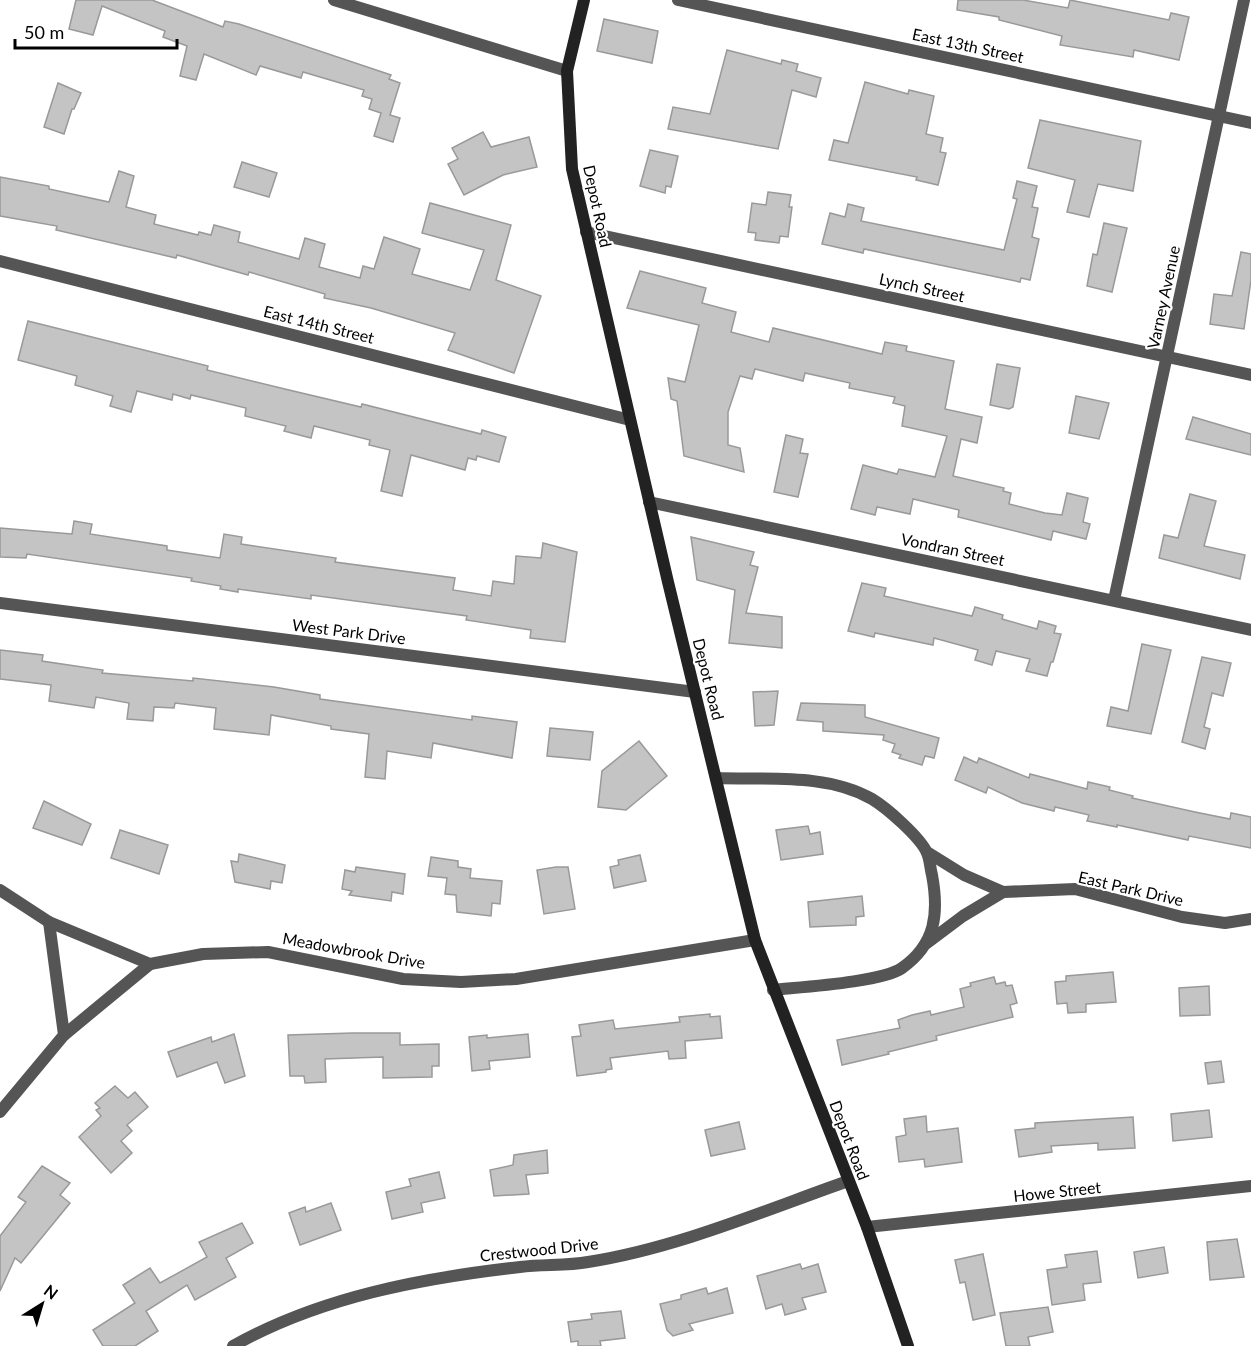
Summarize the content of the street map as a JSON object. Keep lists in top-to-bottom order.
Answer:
{
  "streets": {
    "street": [
      "East 13th Street",
      "Depot Road",
      "Lynch Street",
      "Varney Avenue",
      "East 14th Street",
      "Vondran Street",
      "West Park Drive",
      "East Park Drive",
      "Meadowbrook Drive",
      "Howe Street",
      "Crestwood Drive"
    ]
  },
  "crossings": [
    ["East 13th Street", "Varney Avenue"],
    ["Depot Road", "Lynch Street"],
    ["Depot Road", "East 14th Street"],
    ["Depot Road", "Vondran Street"],
    ["Depot Road", "West Park Drive"],
    ["Depot Road", "East Park Drive"],
    ["Depot Road", "Meadowbrook Drive"],
    ["Depot Road", "Howe Street"],
    ["Depot Road", "Crestwood Drive"],
    ["Lynch Street", "Varney Avenue"],
    ["Varney Avenue", "Vondran Street"]
  ],
  "scale_bar": "50 m",
  "north": "top right"
}
